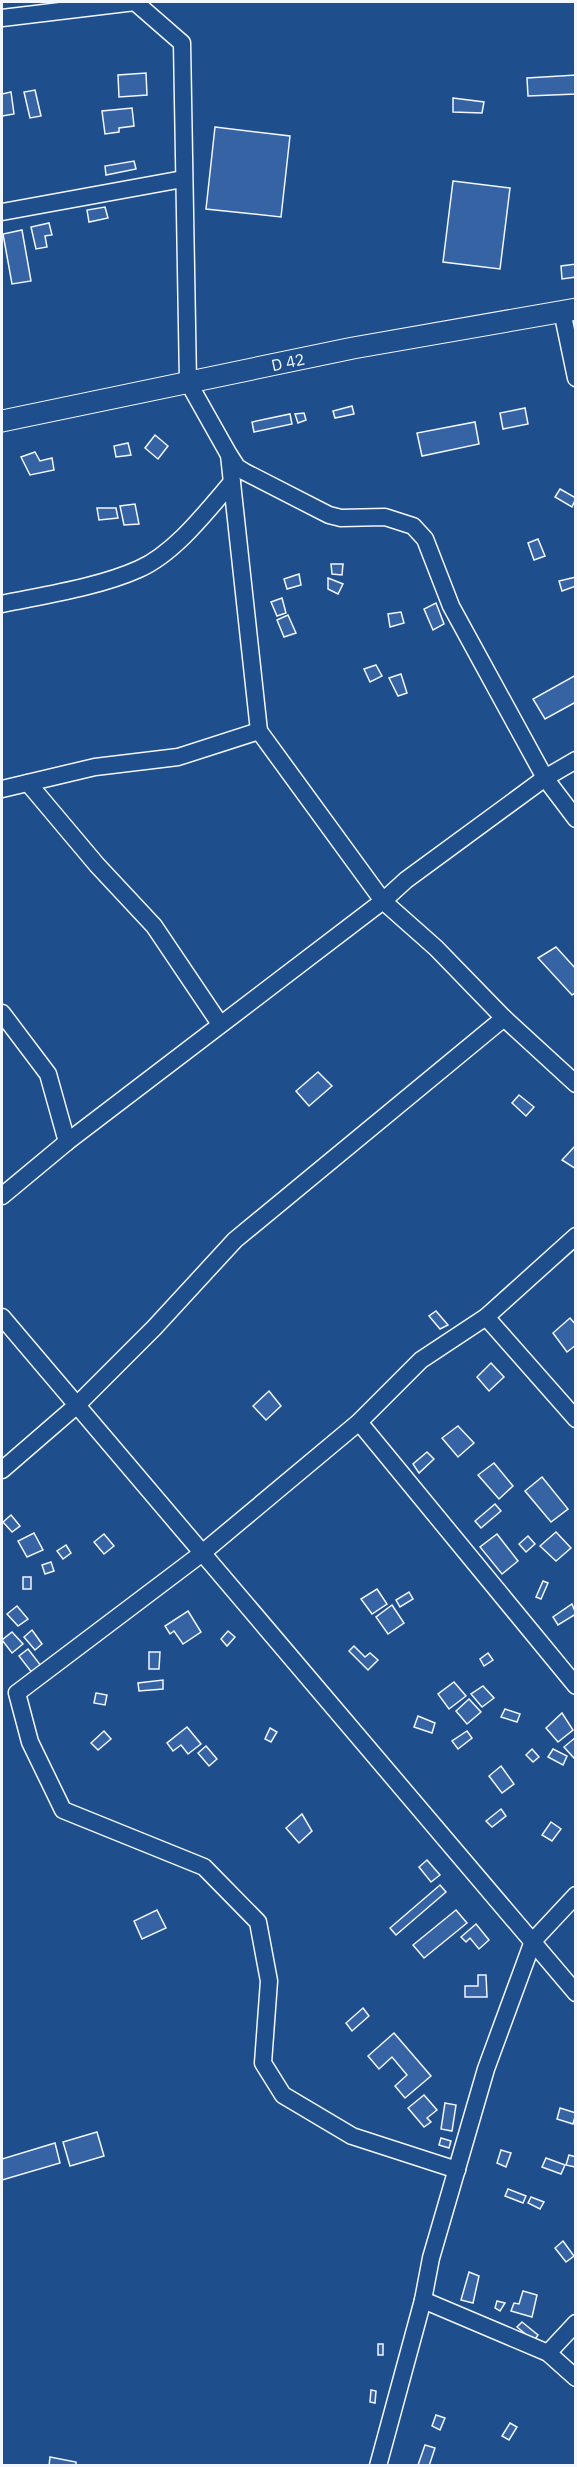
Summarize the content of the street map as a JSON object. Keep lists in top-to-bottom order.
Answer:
{
  "streets": {
    "street": ["D 42"]
  }
}
